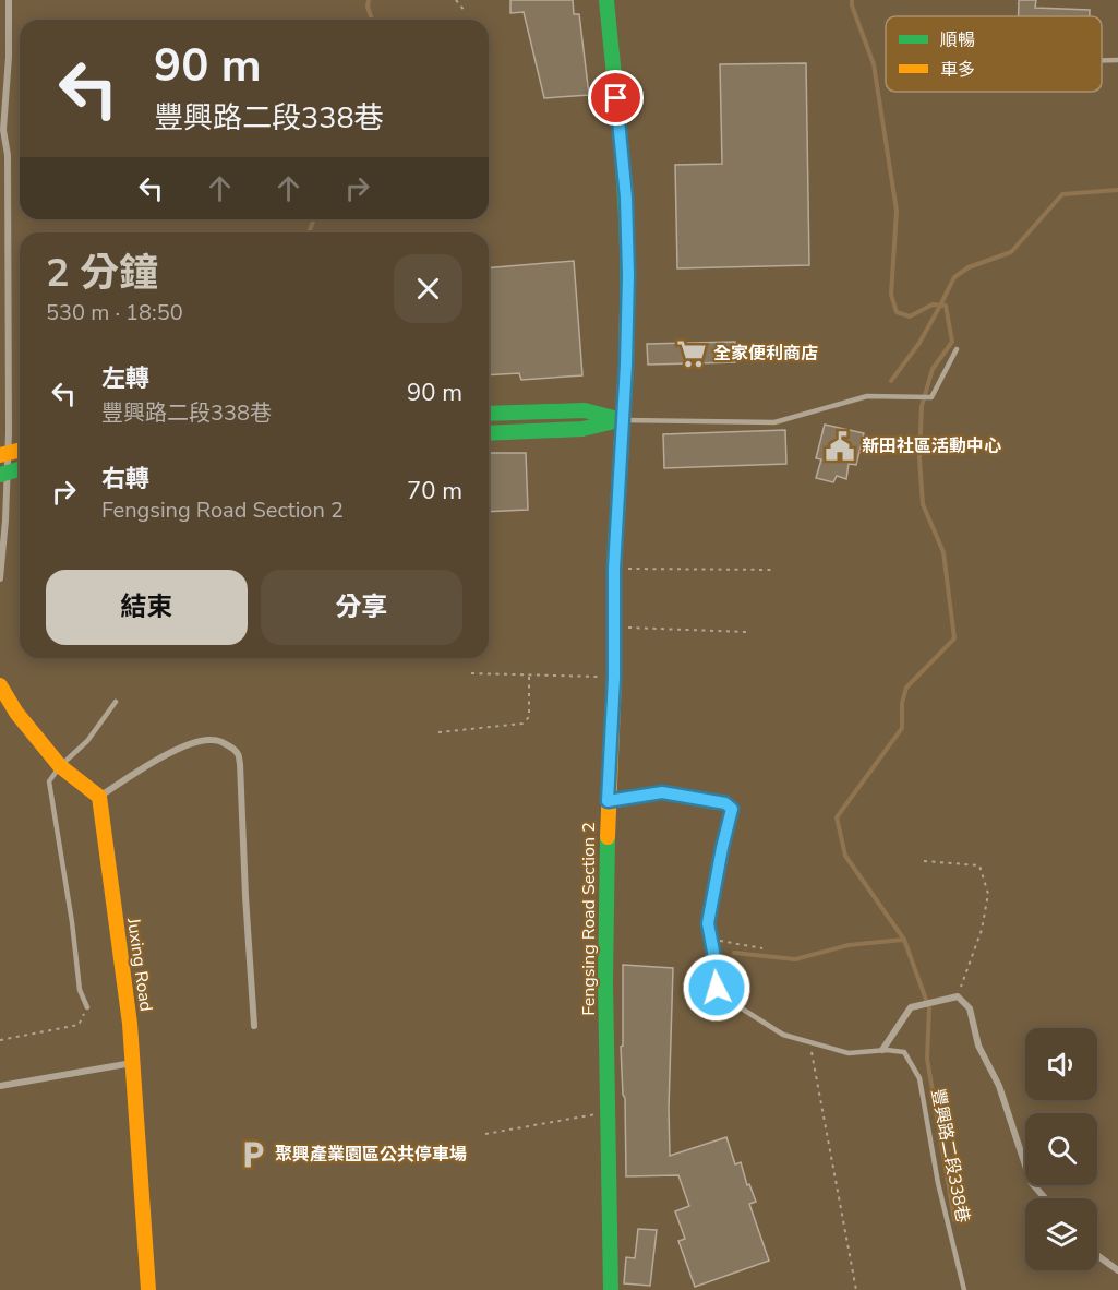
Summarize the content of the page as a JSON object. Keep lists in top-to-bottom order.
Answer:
{
  "streets": {
    "street": ["Fengsing Road Section 2", "Juxing Road"],
    "lane": ["豐興路二段338巷"]
  },
  "crossings": [
    ["Fengsing Road Section 2", "豐興路二段338巷"]
  ],
  "places": {
    "supermarket": ["全家便利商店"],
    "public building": ["新田社區活動中心"],
    "parking": ["聚興產業園區公共停車場"]
  },
  "legend": ["順暢", "車多"],
  "page": {
    "turn": ["90 m", "豐興路二段338巷"],
    "heading": ["2 分鐘", "530 m · 18:50"],
    "list": [
      {
        "name": "左轉",
        "note": "豐興路二段338巷",
        "value": "90 m"
      },
      {
        "name": "右轉",
        "note": "Fengsing Road Section 2",
        "value": "70 m"
      }
    ],
    "buttons": ["結束", "分享"]
  }
}
